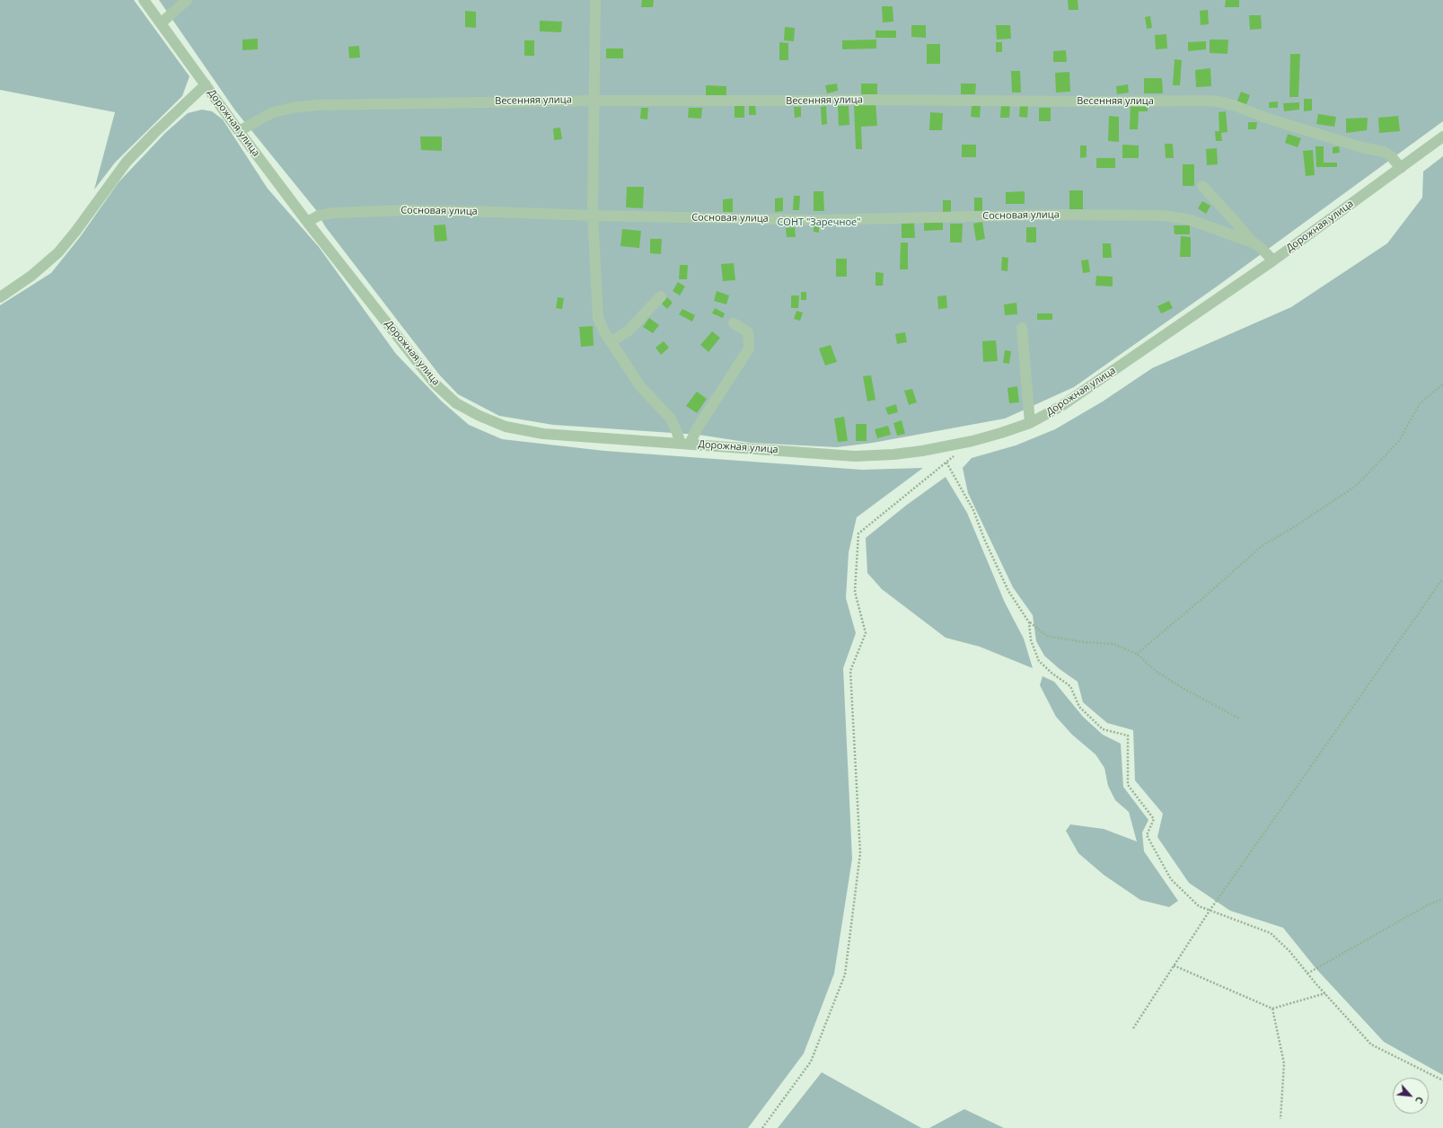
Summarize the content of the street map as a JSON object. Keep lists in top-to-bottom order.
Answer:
{
  "streets": {
    "street": ["Весенняя улица", "Дорожная улица", "Сосновая улица"]
  },
  "crossings": [
    ["Весенняя улица", "Дорожная улица"],
    ["Дорожная улица", "Сосновая улица"]
  ],
  "parks": ["СОНТ \"Заречное\""],
  "north": "bottom right"
}
